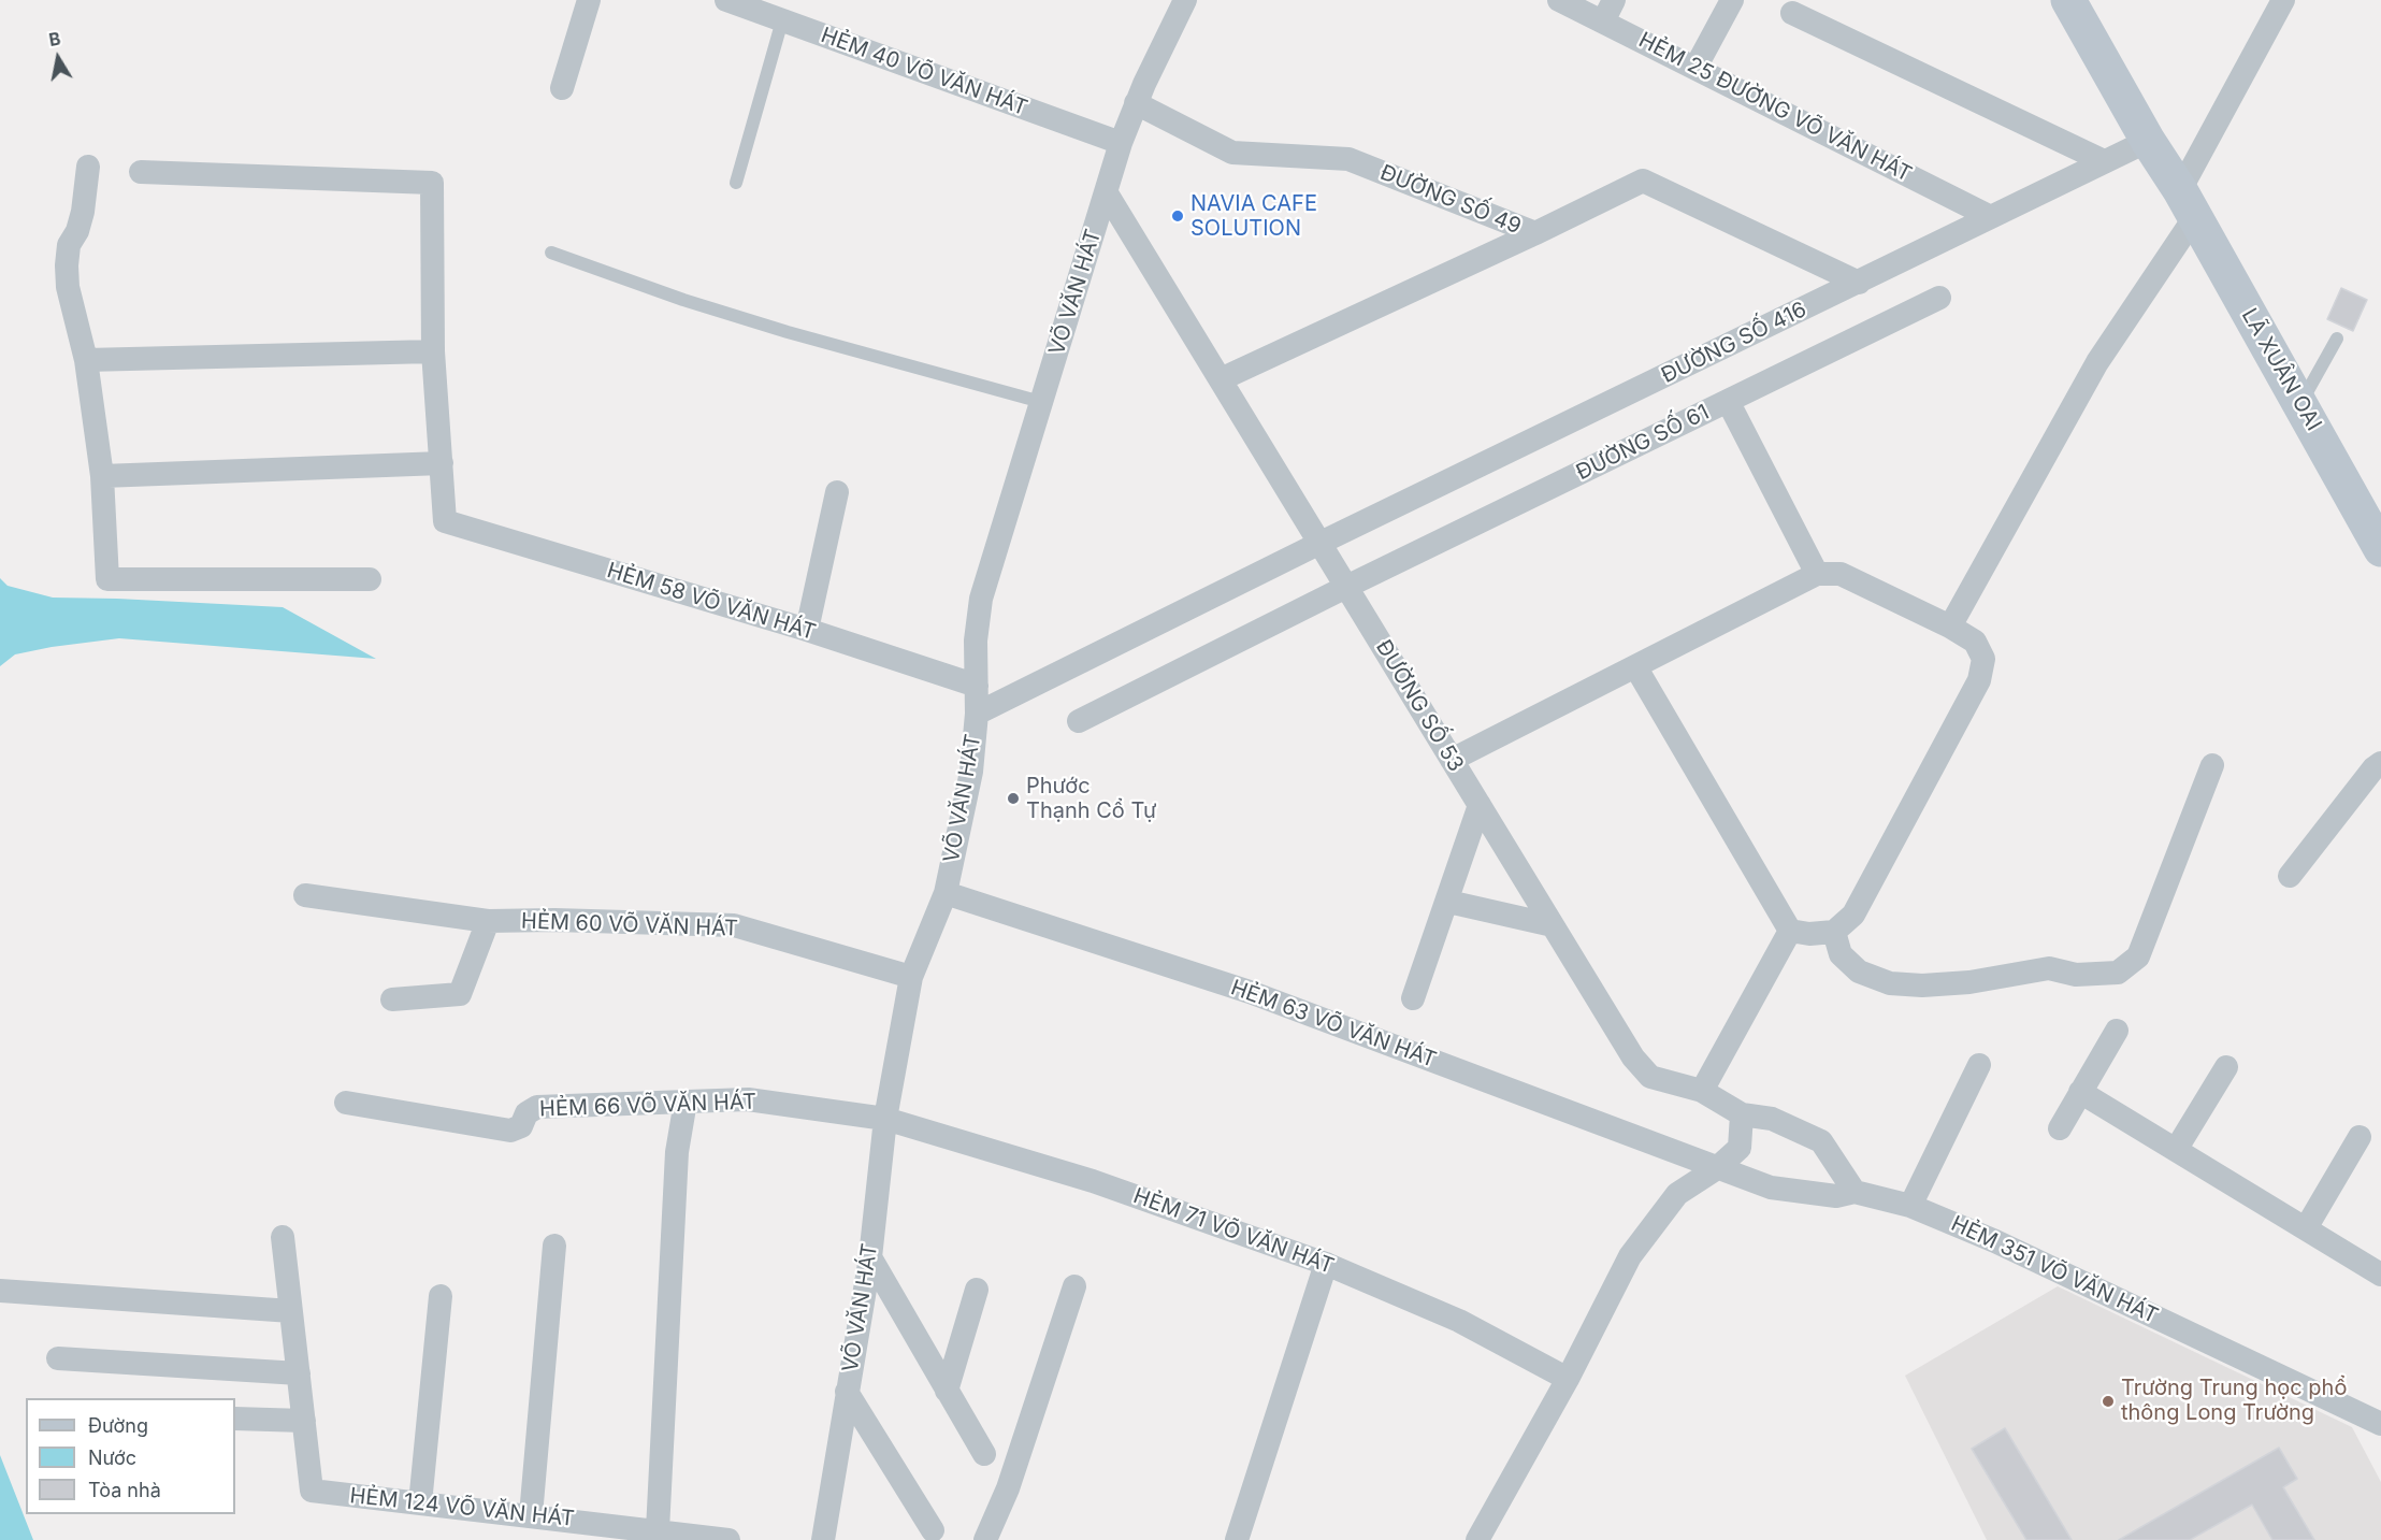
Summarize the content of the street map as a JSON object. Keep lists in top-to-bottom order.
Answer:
{
  "streets": {
    "main road": ["LÃ XUÂN OAI"],
    "street": [
      "HẺM 40 VÕ VĂN HÁT",
      "HẺM 25 ĐƯỜNG VÕ VĂN HÁT",
      "ĐƯỜNG SỐ 49",
      "VÕ VĂN HÁT",
      "ĐƯỜNG SỐ 416",
      "ĐƯỜNG SỐ 61",
      "HẺM 58 VÕ VĂN HÁT",
      "ĐƯỜNG SỐ 53",
      "HẺM 60 VÕ VĂN HÁT",
      "HẺM 63 VÕ VĂN HÁT",
      "HẺM 66 VÕ VĂN HÁT",
      "HẺM 71 VÕ VĂN HÁT",
      "HẺM 351 VÕ VĂN HÁT",
      "HẺM 124 VÕ VĂN HÁT"
    ]
  },
  "crossings": [
    ["HẺM 40 VÕ VĂN HÁT", "VÕ VĂN HÁT"],
    ["HẺM 25 ĐƯỜNG VÕ VĂN HÁT", "ĐƯỜNG SỐ 416"],
    ["ĐƯỜNG SỐ 49", "VÕ VĂN HÁT"],
    ["ĐƯỜNG SỐ 49", "ĐƯỜNG SỐ 416"],
    ["VÕ VĂN HÁT", "ĐƯỜNG SỐ 416"],
    ["VÕ VĂN HÁT", "HẺM 58 VÕ VĂN HÁT"],
    ["VÕ VĂN HÁT", "ĐƯỜNG SỐ 53"],
    ["VÕ VĂN HÁT", "HẺM 60 VÕ VĂN HÁT"],
    ["VÕ VĂN HÁT", "HẺM 63 VÕ VĂN HÁT"],
    ["VÕ VĂN HÁT", "HẺM 66 VÕ VĂN HÁT"],
    ["VÕ VĂN HÁT", "HẺM 71 VÕ VĂN HÁT"],
    ["ĐƯỜNG SỐ 416", "LÃ XUÂN OAI"],
    ["ĐƯỜNG SỐ 416", "ĐƯỜNG SỐ 53"],
    ["ĐƯỜNG SỐ 61", "ĐƯỜNG SỐ 53"],
    ["HẺM 63 VÕ VĂN HÁT", "HẺM 351 VÕ VĂN HÁT"],
    ["HẺM 66 VÕ VĂN HÁT", "HẺM 71 VÕ VĂN HÁT"]
  ],
  "places": ["NAVIA CAFE SOLUTION", "Phước Thạnh Cổ Tự", "Trường Trung học phổ thông Long Trường"],
  "legend": ["Đường", "Nước", "Tòa nhà"],
  "north": "top"
}
